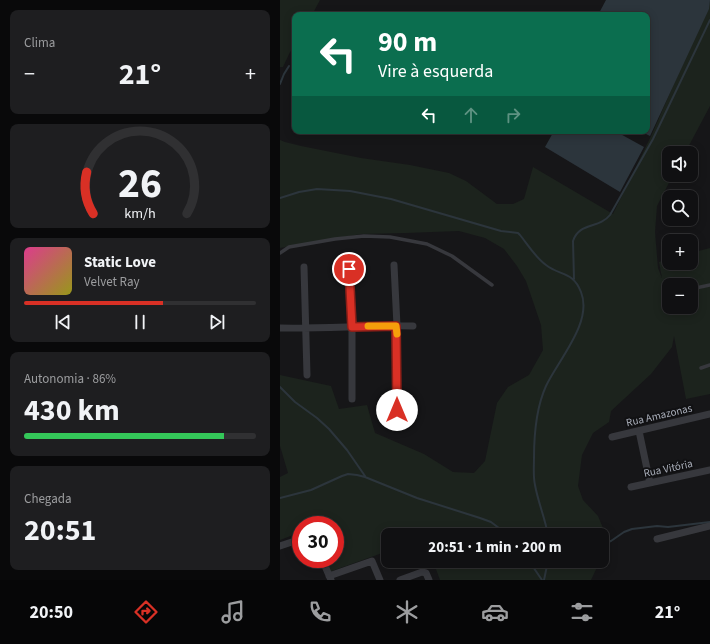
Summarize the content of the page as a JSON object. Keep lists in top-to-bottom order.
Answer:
{
  "streets": {
    "street": ["Rua Amazonas", "Rua Vitória"]
  },
  "page": {
    "tile": [
      "Clima",
      ["Autonomia · 86%", "430 km"],
      ["Chegada", "20:51"]
    ],
    "turn": ["90 m", "Vire à esquerda"],
    "heat": ["−", "21°", "+"],
    "map_buttons": ["+", "−"],
    "song": ["Static Love", "Velvet Ray"],
    "limit": "30",
    "trip": "20:51 · 1 min · 200 m",
    "tabs": ["20:50", "21°"],
    "gauge": ["26", "km/h"]
  }
}
